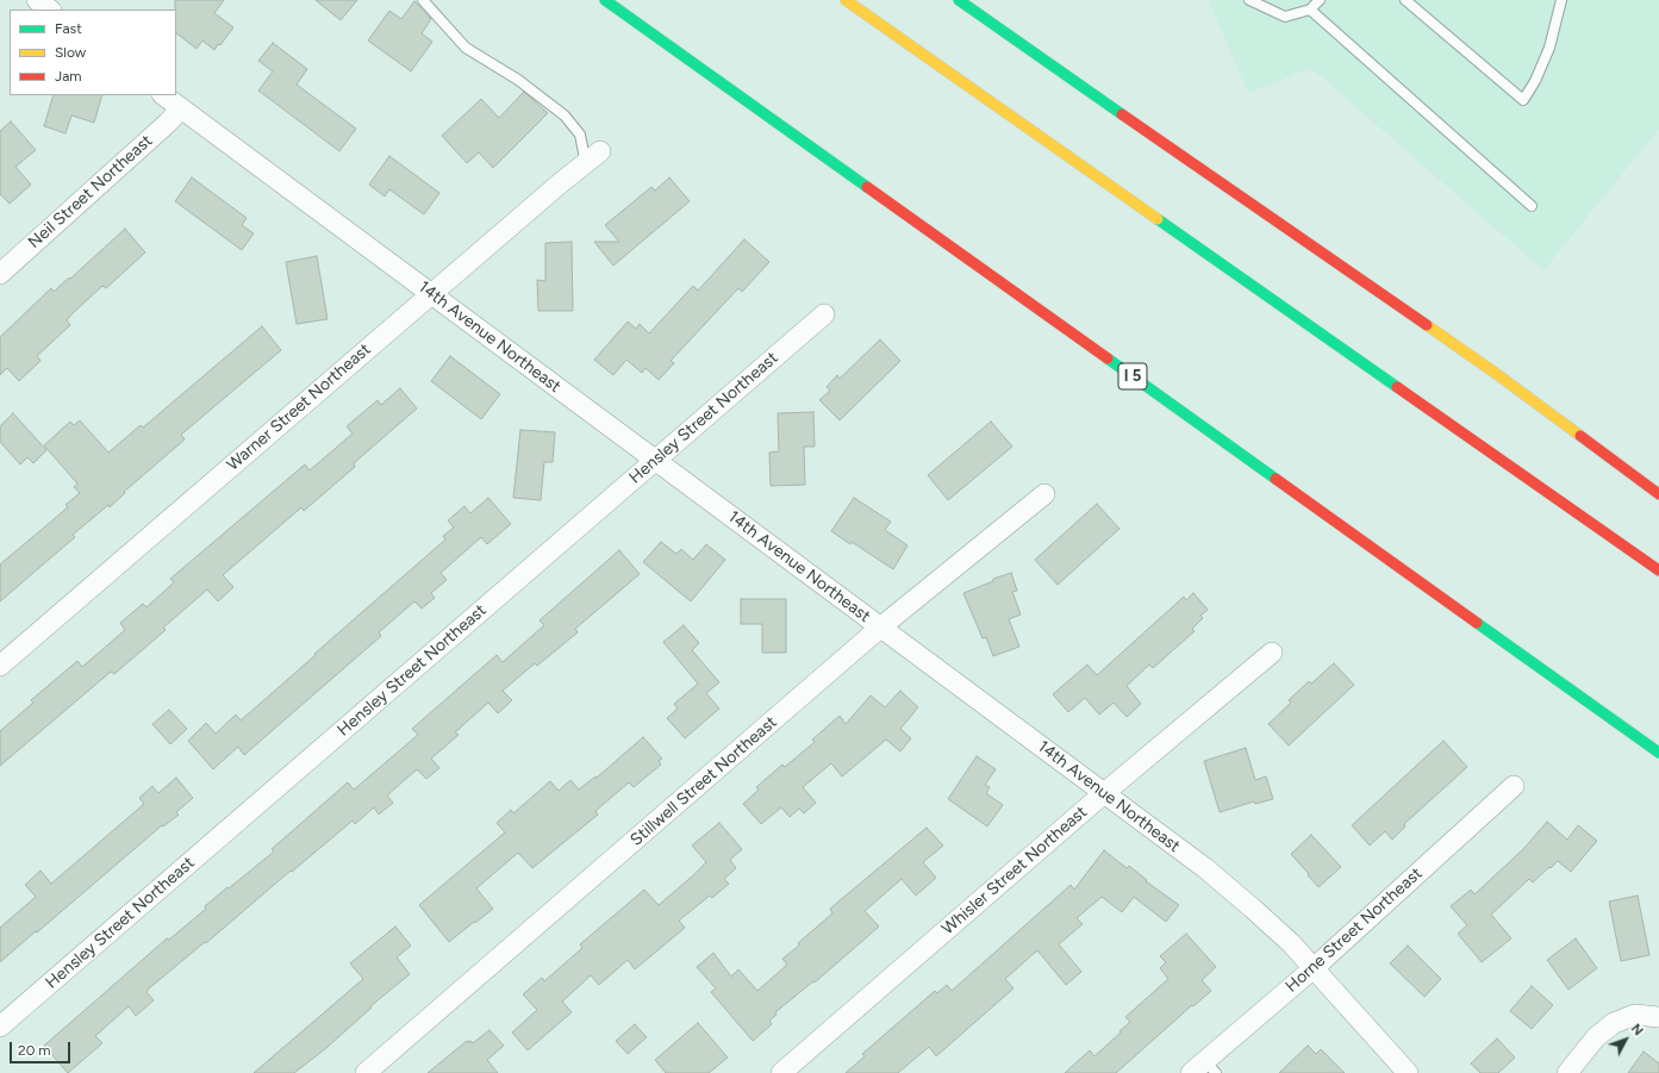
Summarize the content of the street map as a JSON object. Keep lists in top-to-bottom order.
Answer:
{
  "streets": {
    "highway": ["I 5"],
    "street": [
      "Neil Street Northeast",
      "14th Avenue Northeast",
      "Warner Street Northeast",
      "Hensley Street Northeast",
      "Stillwell Street Northeast",
      "Whisler Street Northeast",
      "Horne Street Northeast"
    ]
  },
  "crossings": [
    ["Neil Street Northeast", "14th Avenue Northeast"],
    ["14th Avenue Northeast", "Warner Street Northeast"],
    ["14th Avenue Northeast", "Hensley Street Northeast"],
    ["14th Avenue Northeast", "Stillwell Street Northeast"],
    ["14th Avenue Northeast", "Whisler Street Northeast"],
    ["14th Avenue Northeast", "Horne Street Northeast"]
  ],
  "legend": ["Fast", "Slow", "Jam"],
  "scale_bar": "20 m",
  "north": "top right"
}
